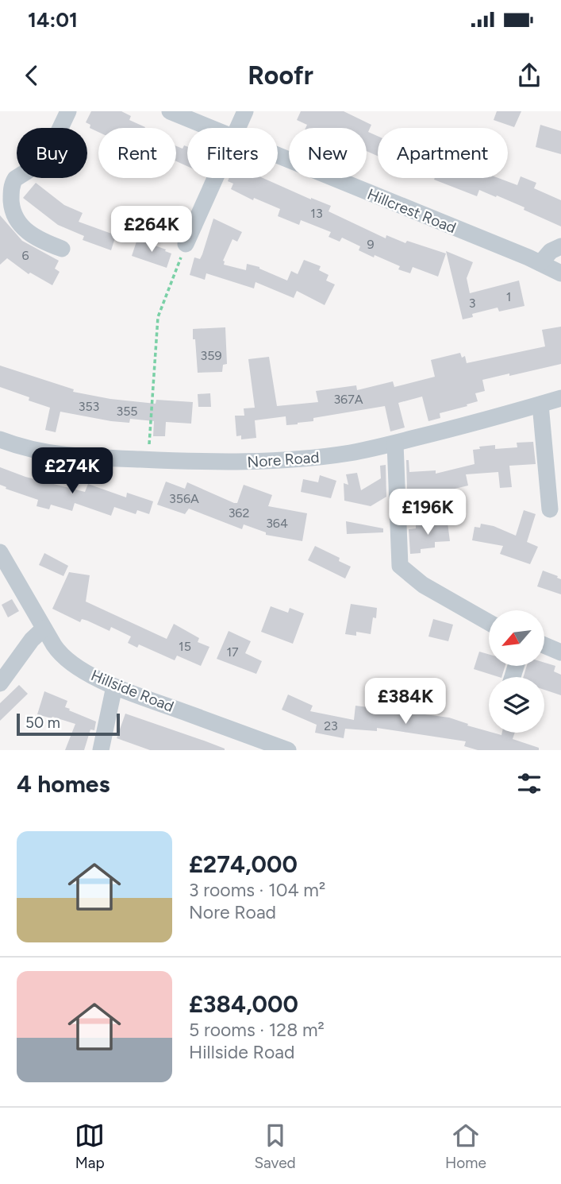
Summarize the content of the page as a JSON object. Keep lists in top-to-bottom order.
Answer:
{
  "streets": {
    "street": ["Hillcrest Road", "Nore Road", "Hillside Road"]
  },
  "house_numbers": [
    "13",
    "9",
    "6",
    "1",
    "3",
    "359",
    "367A",
    "353",
    "355",
    "356A",
    "362",
    "364",
    "15",
    "17",
    "23"
  ],
  "scale_bar": "50 m",
  "north": "bottom left",
  "page": {
    "status": "14:01",
    "header": "Roofr",
    "chip": [
      "Buy",
      "Rent",
      "Filters",
      "New",
      "Apartment"
    ],
    "price": [
      "£264K",
      "£274K",
      "£196K",
      "£384K"
    ],
    "scale": "50 m",
    "heading": "4 homes",
    "list": [
      {
        "name": "£274,000",
        "note": "3 rooms · 104 m² · Nore Road"
      },
      {
        "name": "£384,000",
        "note": "5 rooms · 128 m² · Hillside Road"
      }
    ],
    "tabs": ["Map", "Saved", "Home"]
  }
}
